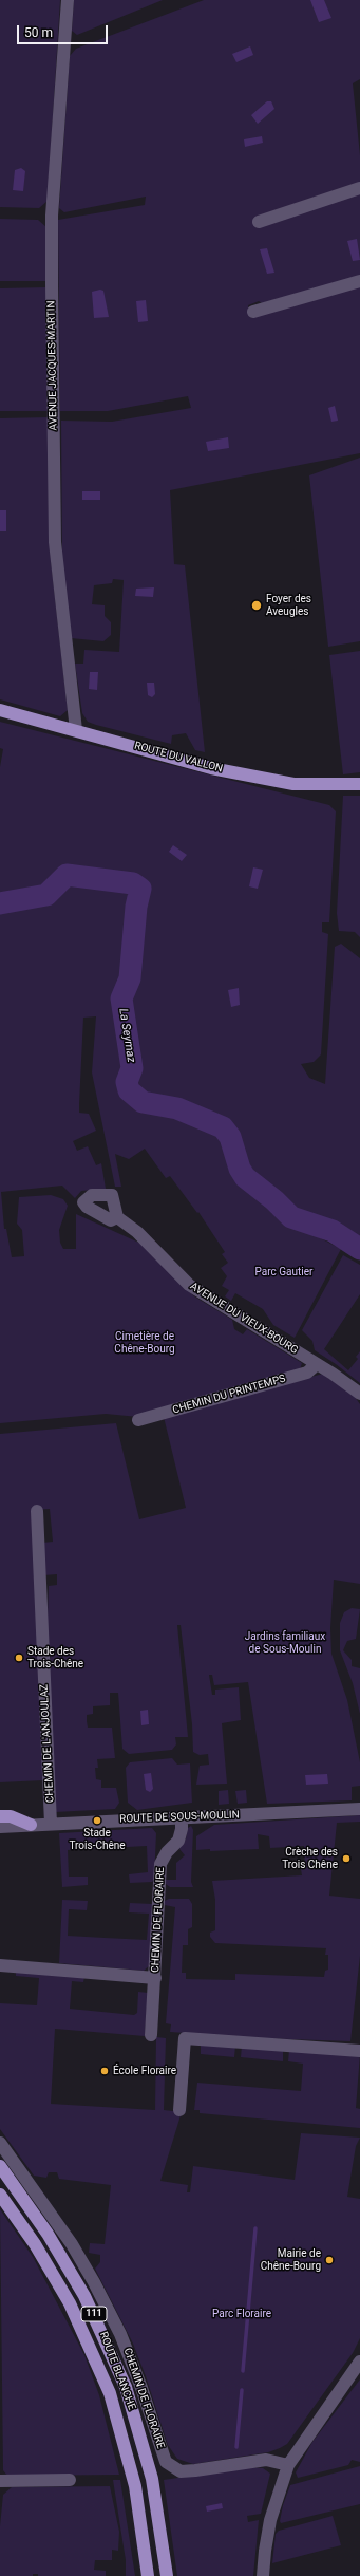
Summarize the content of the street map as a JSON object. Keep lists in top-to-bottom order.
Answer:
{
  "streets": {
    "main road": ["ROUTE DU VALLON", "111", "ROUTE BLANCHE"],
    "street": [
      "AVENUE JACQUES-MARTIN",
      "AVENUE DU VIEUX-BOURG",
      "CHEMIN DU PRINTEMPS",
      "CHEMIN DE L'ANJOULAZ",
      "ROUTE DE SOUS-MOULIN",
      "CHEMIN DE FLORAIRE"
    ]
  },
  "crossings": [
    ["AVENUE JACQUES-MARTIN", "ROUTE DU VALLON"],
    ["AVENUE DU VIEUX-BOURG", "CHEMIN DU PRINTEMPS"],
    ["CHEMIN DE L'ANJOULAZ", "ROUTE DE SOUS-MOULIN"],
    ["ROUTE DE SOUS-MOULIN", "CHEMIN DE FLORAIRE"]
  ],
  "water": ["La Seymaz"],
  "parks": [
    "Parc Gautier",
    "Cimetière de Chêne-Bourg",
    "Jardins familiaux de Sous-Moulin",
    "Parc Floraire"
  ],
  "places": [
    "Foyer des Aveugles",
    "Stade des Trois-Chêne",
    "Stade Trois-Chêne",
    "Crèche des Trois Chêne",
    "École Floraire",
    "Mairie de Chêne-Bourg"
  ],
  "scale_bar": "50 m"
}
